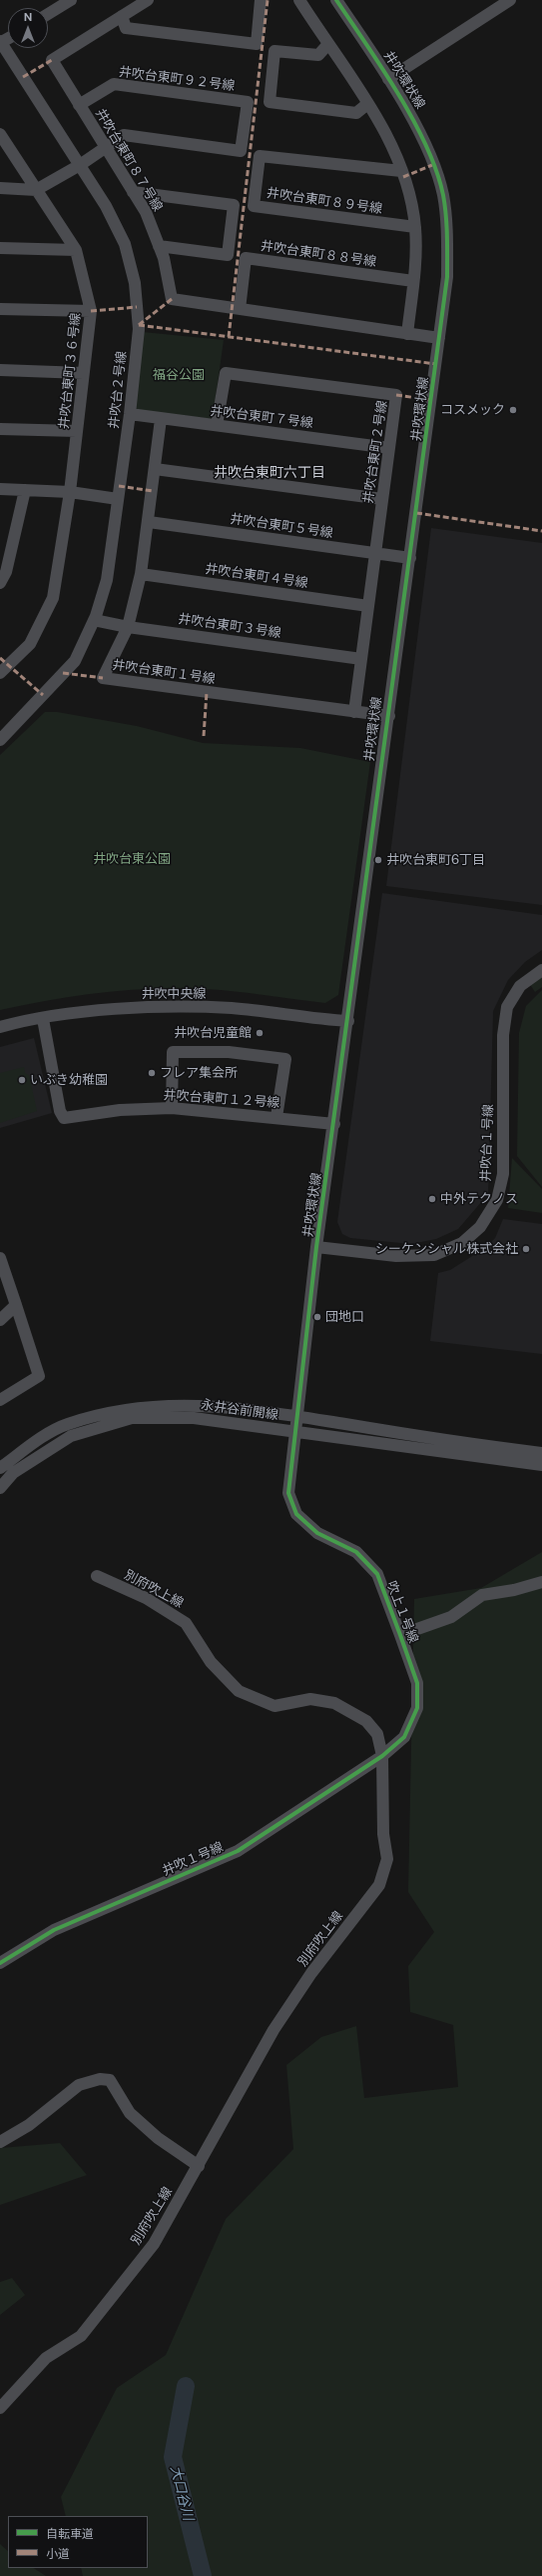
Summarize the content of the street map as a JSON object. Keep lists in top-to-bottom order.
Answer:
{
  "streets": {
    "street": [
      "井吹台東町９２号線",
      "井吹環状線",
      "井吹台東町８７号線",
      "井吹台東町８９号線",
      "井吹台東町８８号線",
      "井吹台東町３６号線",
      "井吹台２号線",
      "井吹台東町７号線",
      "井吹台東町２号線",
      "井吹台東町５号線",
      "井吹台東町４号線",
      "井吹台東町３号線",
      "井吹台東町１号線",
      "井吹中央線",
      "井吹台東町１２号線",
      "井吹台１号線",
      "永井谷前開線",
      "別府吹上線",
      "吹上１号線",
      "井吹１号線"
    ]
  },
  "crossings": [
    ["井吹台東町９２号線", "井吹台東町８７号線"],
    ["井吹台東町９２号線", "井吹台東町３６号線"],
    ["井吹台東町９２号線", "井吹台２号線"],
    ["井吹環状線", "井吹台東町８７号線"],
    ["井吹環状線", "井吹台東町５号線"],
    ["井吹環状線", "井吹台東町１号線"],
    ["井吹環状線", "井吹中央線"],
    ["井吹環状線", "井吹台東町１２号線"],
    ["井吹環状線", "井吹台１号線"],
    ["井吹環状線", "永井谷前開線"],
    ["井吹環状線", "吹上１号線"],
    ["井吹台東町８７号線", "井吹台東町８８号線"],
    ["井吹台２号線", "井吹台東町７号線"],
    ["井吹台２号線", "井吹台東町３号線"],
    ["井吹台東町７号線", "井吹台東町２号線"],
    ["井吹台東町７号線", "井吹台東町１号線"],
    ["井吹台東町２号線", "井吹台東町５号線"],
    ["井吹台東町２号線", "井吹台東町４号線"],
    ["井吹台東町２号線", "井吹台東町３号線"],
    ["井吹台東町２号線", "井吹台東町１号線"],
    ["井吹台東町５号線", "井吹台東町１号線"],
    ["井吹台東町４号線", "井吹台東町１号線"],
    ["井吹台東町３号線", "井吹台東町１号線"],
    ["井吹中央線", "井吹台東町１２号線"],
    ["永井谷前開線", "吹上１号線"],
    ["別府吹上線", "吹上１号線"],
    ["別府吹上線", "井吹１号線"],
    ["吹上１号線", "井吹１号線"]
  ],
  "districts": ["井吹台東町六丁目"],
  "water": ["大口谷川"],
  "parks": ["福谷公園", "井吹台東公園"],
  "places": [
    "コスメック",
    "井吹台東町6丁目",
    "井吹台児童館",
    "フレア集会所",
    "いぶき幼稚園",
    "中外テクノス",
    "シーケンシャル株式会社",
    "団地口"
  ],
  "legend": ["自転車道", "小道"],
  "north": "top"
}
